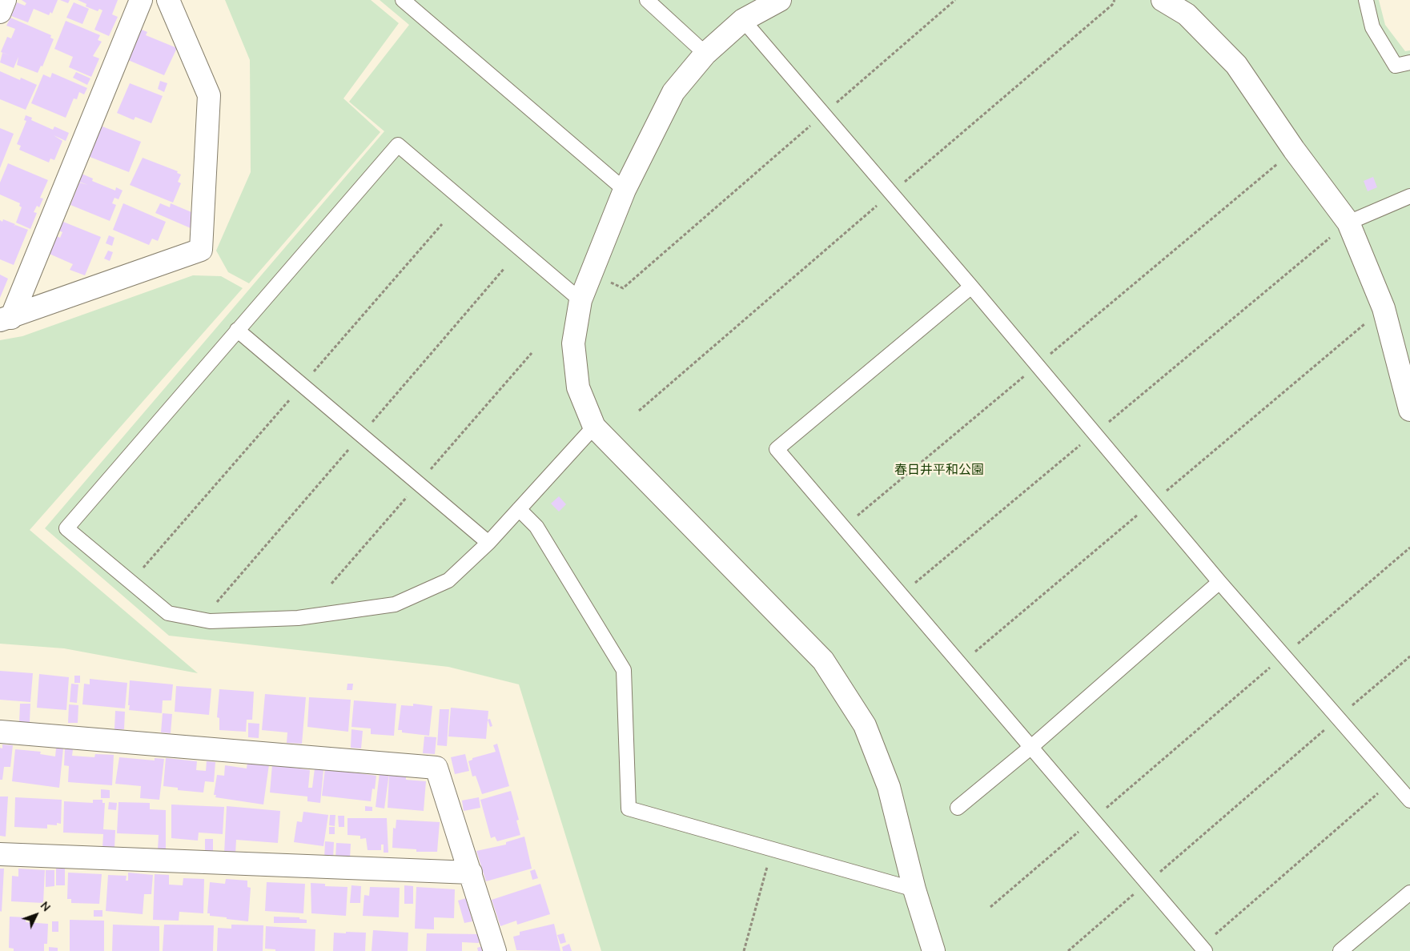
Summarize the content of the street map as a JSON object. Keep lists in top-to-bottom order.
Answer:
{
  "parks": ["春日井平和公園"],
  "north": "top right"
}
